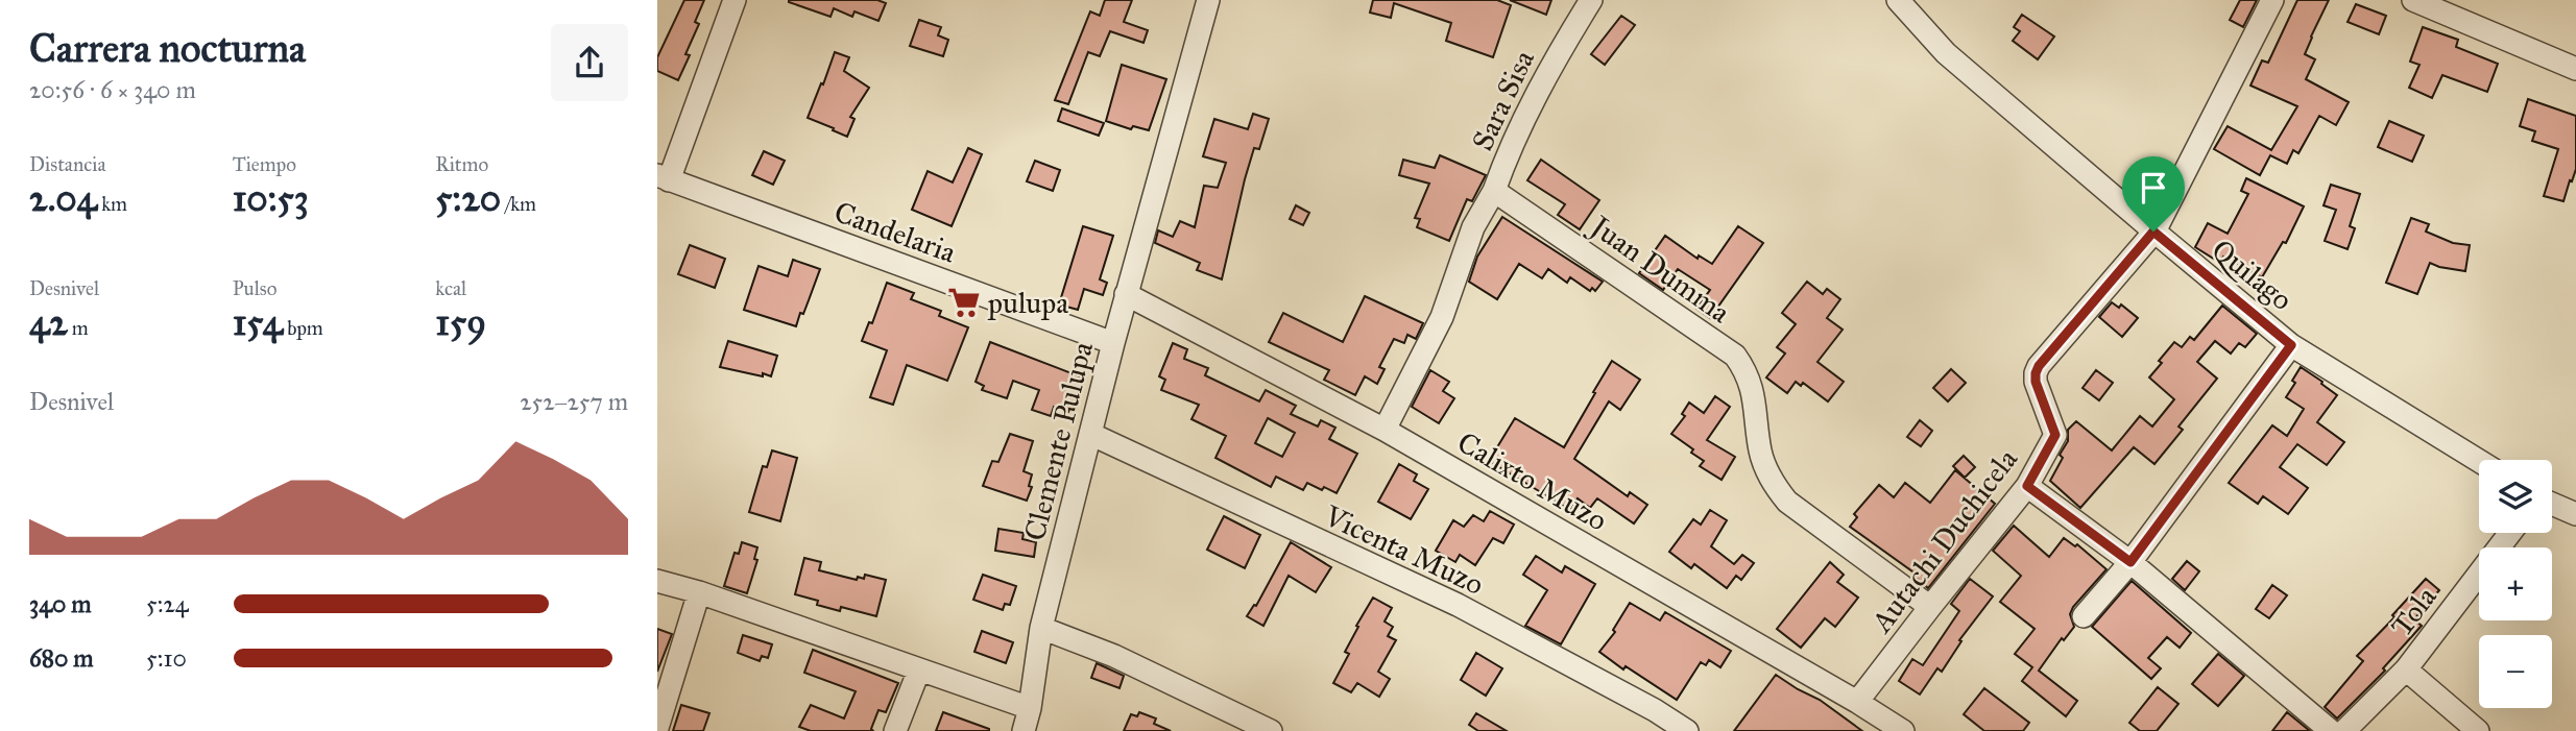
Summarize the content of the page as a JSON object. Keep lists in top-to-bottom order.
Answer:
{
  "streets": {
    "street": [
      "Sara Sisa",
      "Candelaria",
      "Juan Dumma",
      "Quilago",
      "Clemente Pulupa",
      "Calixto Muzo",
      "Autachi Duchicela",
      "Vicenta Muzo",
      "Tola"
    ]
  },
  "crossings": [
    ["Sara Sisa", "Juan Dumma"],
    ["Candelaria", "Clemente Pulupa"],
    ["Juan Dumma", "Autachi Duchicela"],
    ["Quilago", "Autachi Duchicela"],
    ["Clemente Pulupa", "Calixto Muzo"],
    ["Clemente Pulupa", "Vicenta Muzo"],
    ["Calixto Muzo", "Autachi Duchicela"]
  ],
  "places": {
    "supermarket": ["pulupa"]
  },
  "page": {
    "heading": ["Carrera nocturna", "20:56 · 6 × 340 m"],
    "stats": [
      ["Distancia", "2.04 km"],
      ["Tiempo", "10:53"],
      ["Ritmo", "5:20 /km"],
      ["Desnivel", "42 m"],
      ["Pulso", "154 bpm"],
      ["kcal", "159"]
    ],
    "chart": ["Desnivel", "252–257 m"],
    "map_buttons": ["+", "−"],
    "list": [
      {
        "name": "340 m",
        "note": "5:24"
      },
      {
        "name": "680 m",
        "note": "5:10"
      }
    ]
  }
}
